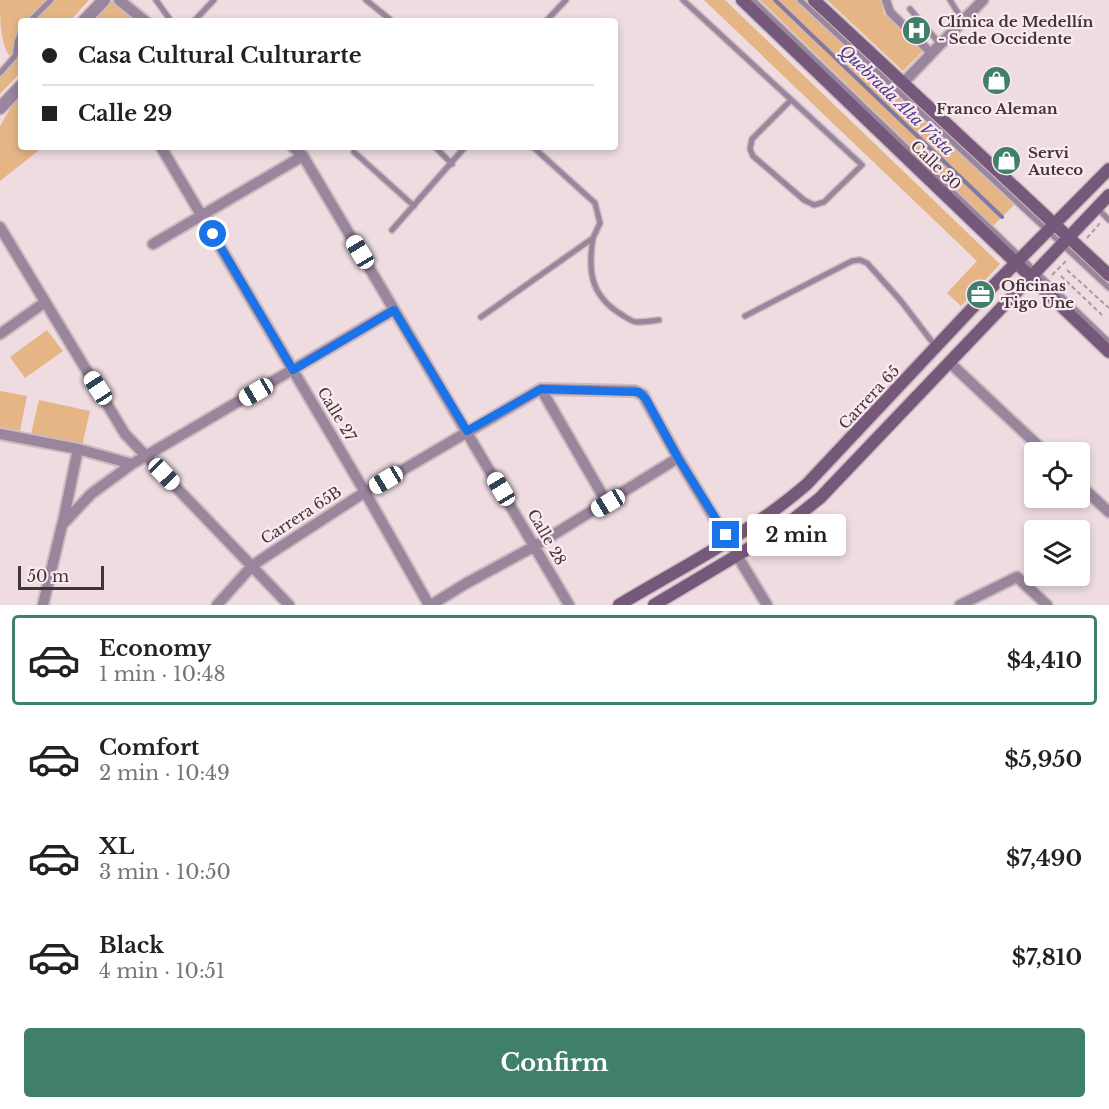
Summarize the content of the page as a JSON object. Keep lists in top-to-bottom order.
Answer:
{
  "streets": {
    "main road": ["Calle 30", "Carrera 65"],
    "street": ["Calle 27", "Carrera 65B", "Calle 28"]
  },
  "crossings": [
    ["Calle 30", "Carrera 65"],
    ["Calle 27", "Carrera 65B"],
    ["Carrera 65B", "Calle 28"]
  ],
  "water": ["Quebrada Alta Vista"],
  "places": {
    "hospital": ["Clínica de Medellín - Sede Occidente"],
    "shop": ["Franco Aleman", "Servi Auteco"],
    "office": ["Oficinas Tigo Une"]
  },
  "scale_bar": "50 m",
  "page": {
    "banner": ["Casa Cultural Culturarte", "Calle 29"],
    "bubble": "2 min",
    "scale": "50 m",
    "list": [
      {
        "name": "Economy",
        "note": "1 min · 10:48",
        "value": "$4,410"
      },
      {
        "name": "Comfort",
        "note": "2 min · 10:49",
        "value": "$5,950"
      },
      {
        "name": "XL",
        "note": "3 min · 10:50",
        "value": "$7,490"
      },
      {
        "name": "Black",
        "note": "4 min · 10:51",
        "value": "$7,810"
      }
    ],
    "buttons": "Confirm"
  }
}
